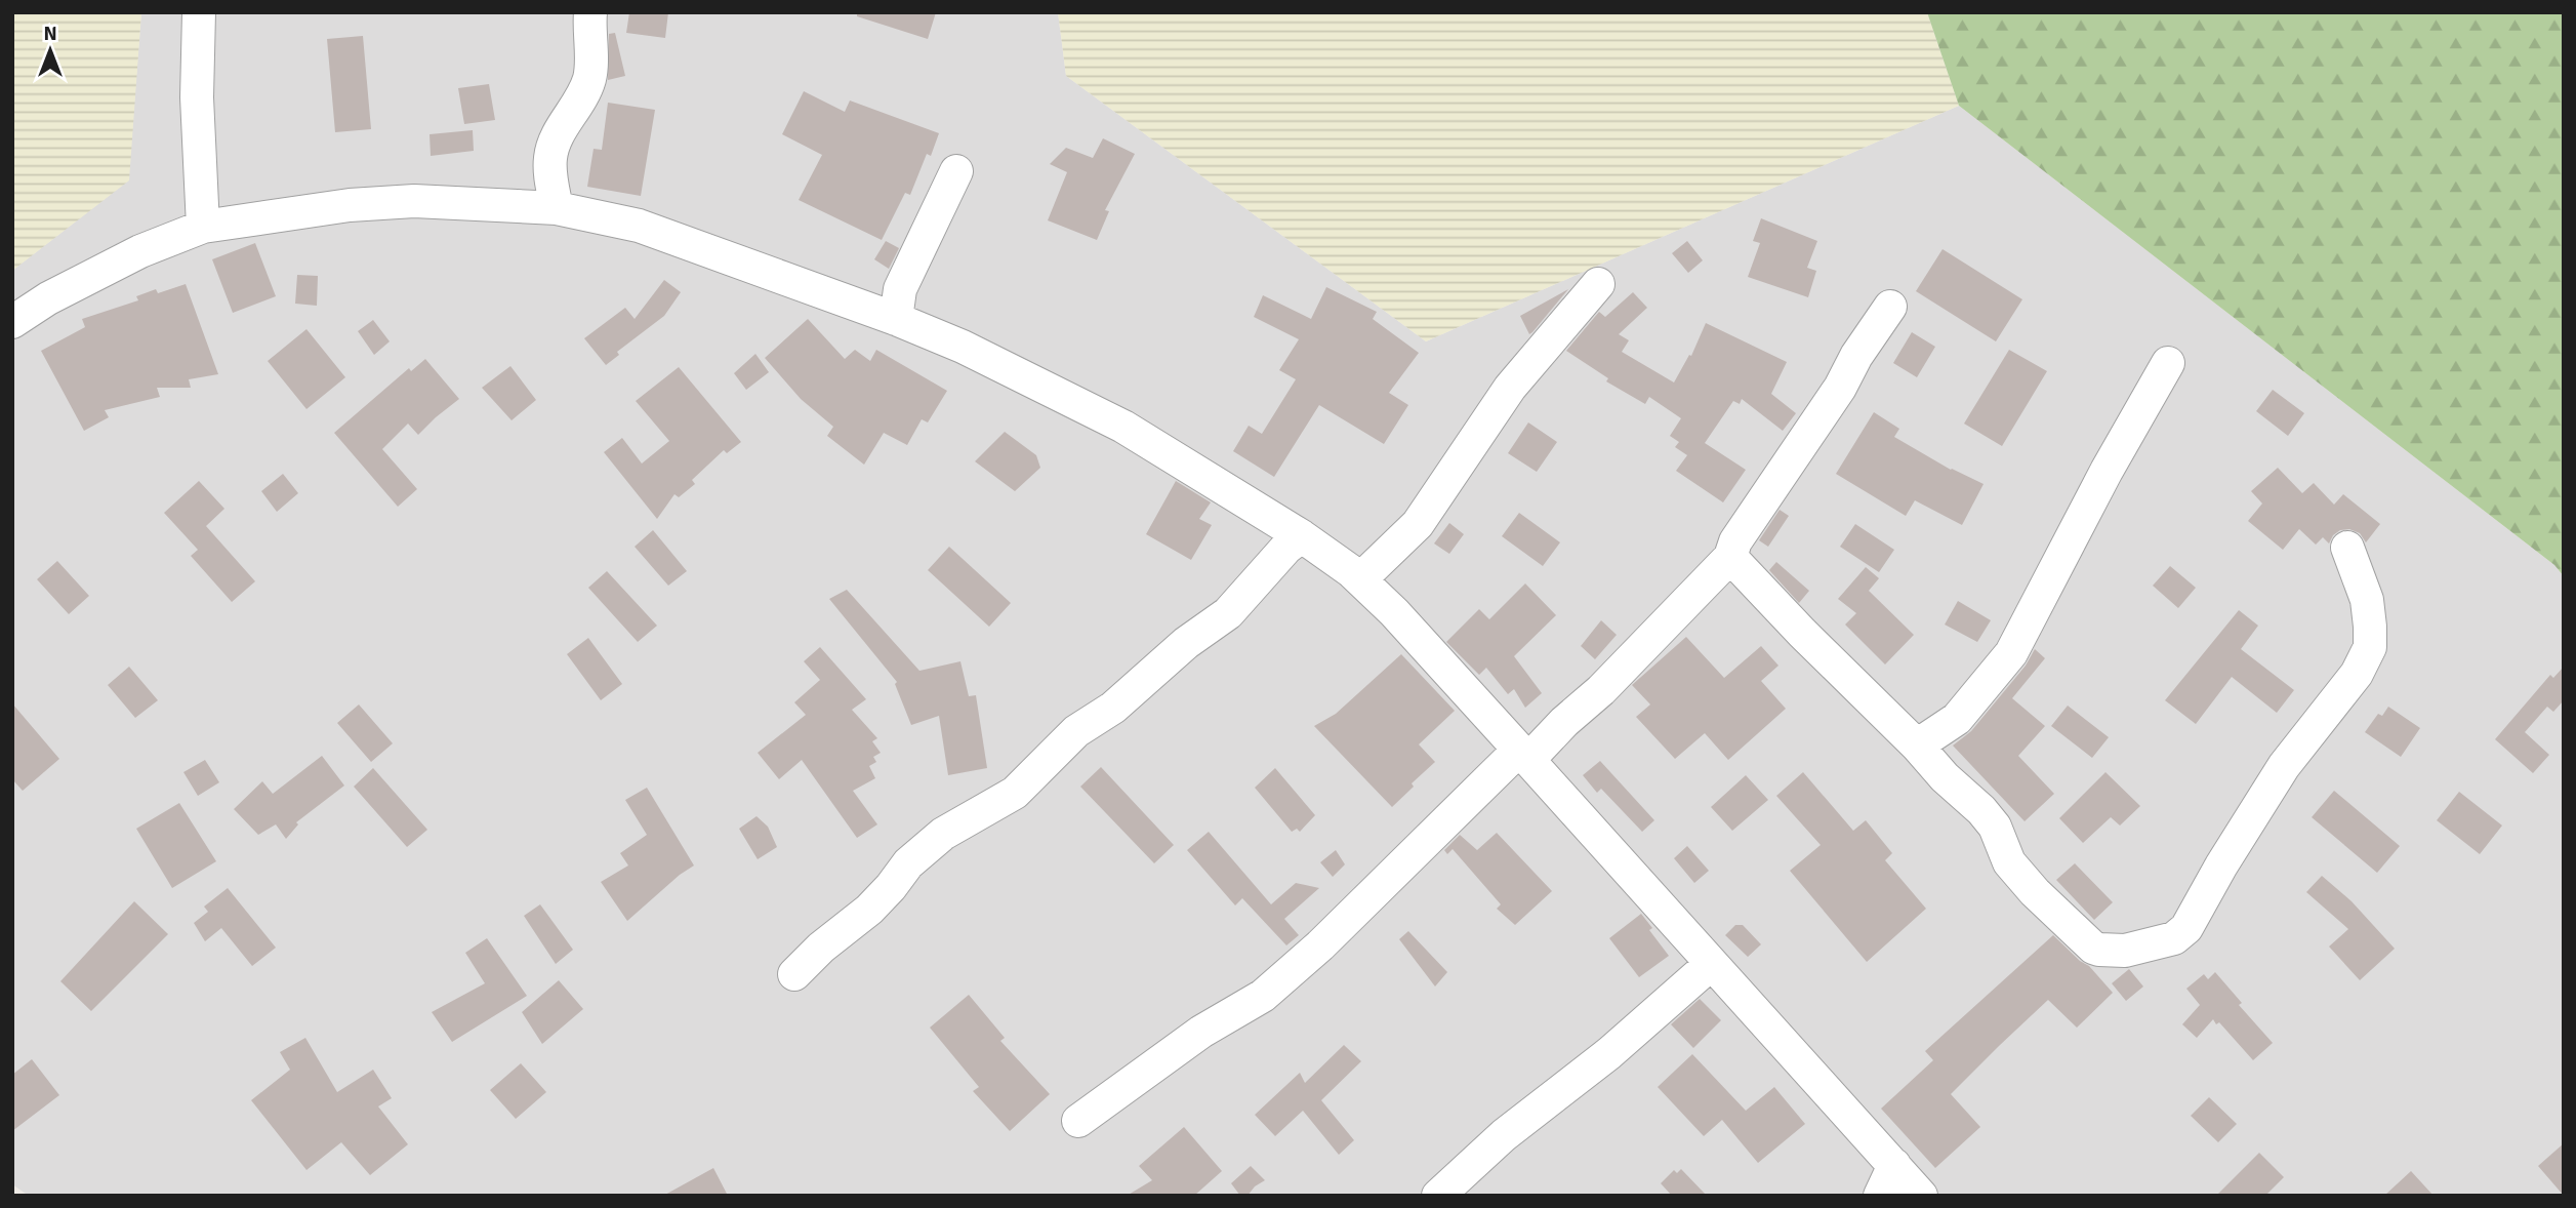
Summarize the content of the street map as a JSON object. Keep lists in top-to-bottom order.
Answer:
{
  "north": "top"
}
